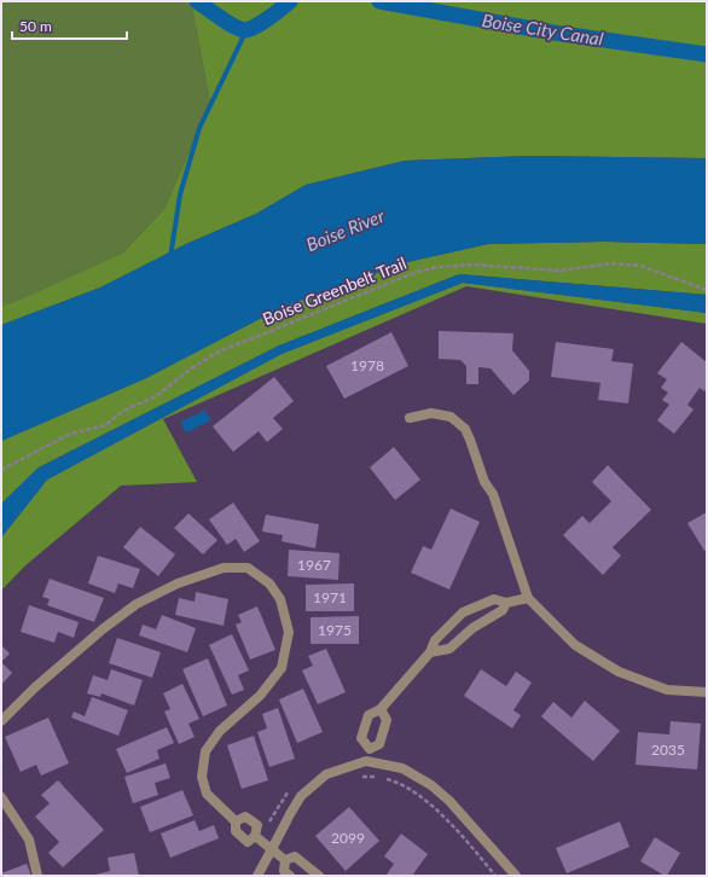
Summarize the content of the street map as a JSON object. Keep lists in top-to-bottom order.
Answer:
{
  "streets": {
    "path": ["Boise Greenbelt Trail"]
  },
  "water": ["Boise City Canal", "Boise River"],
  "house_numbers": [
    "1978",
    "1967",
    "1971",
    "1975",
    "2035",
    "2099"
  ],
  "scale_bar": "50 m"
}
